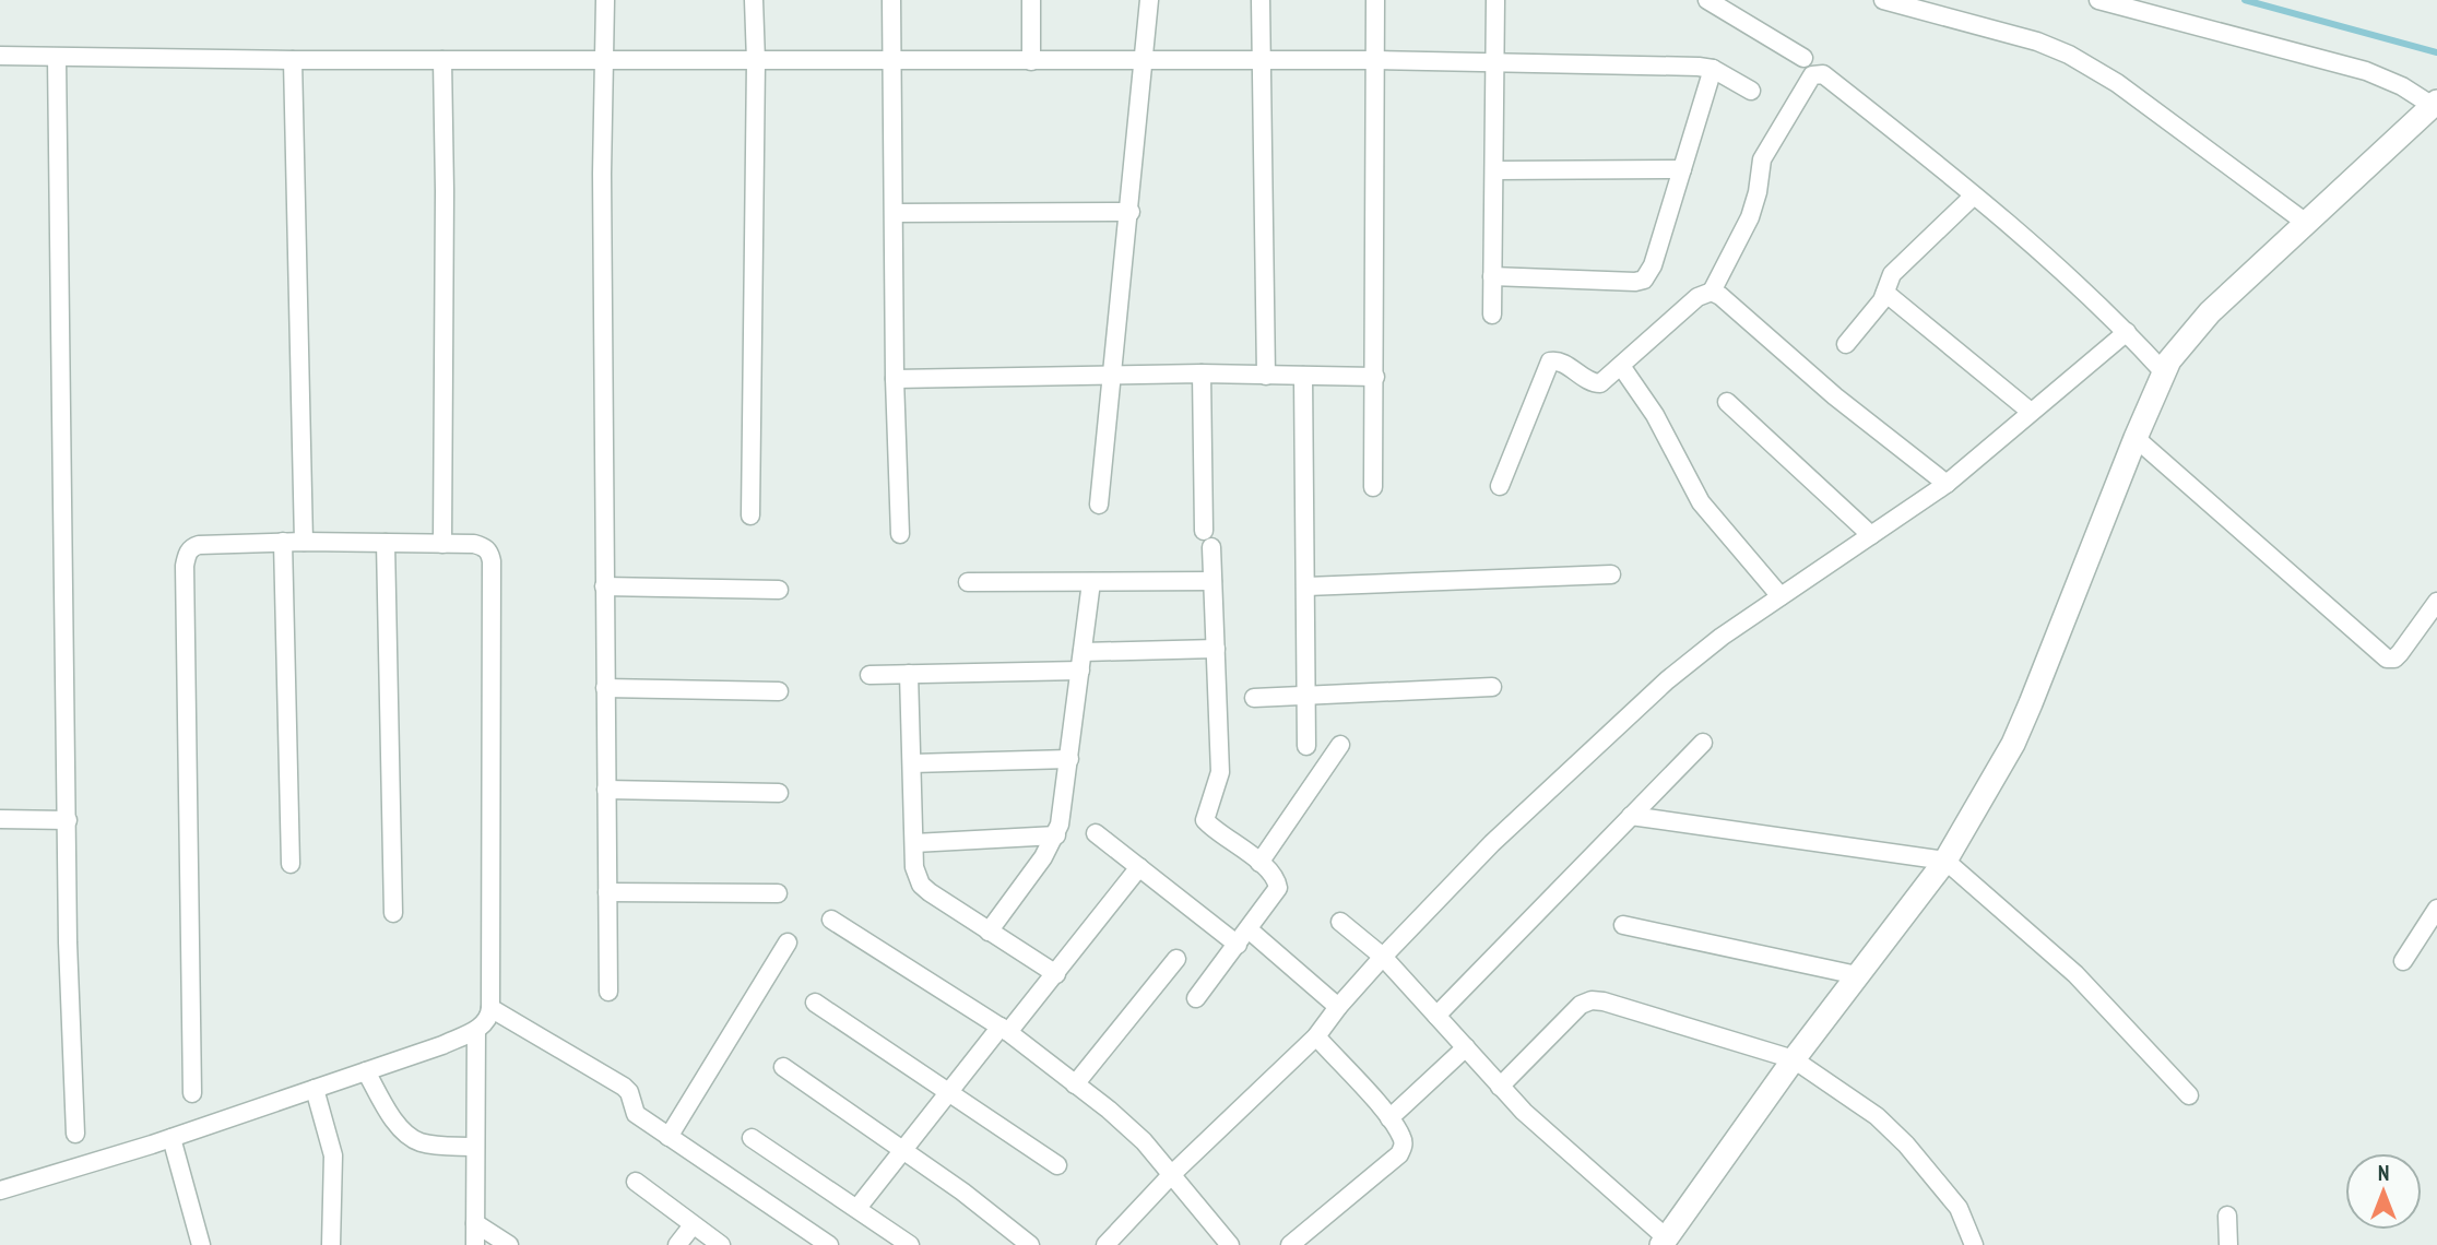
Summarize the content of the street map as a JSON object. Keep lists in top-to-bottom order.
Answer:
{
  "north": "top"
}
